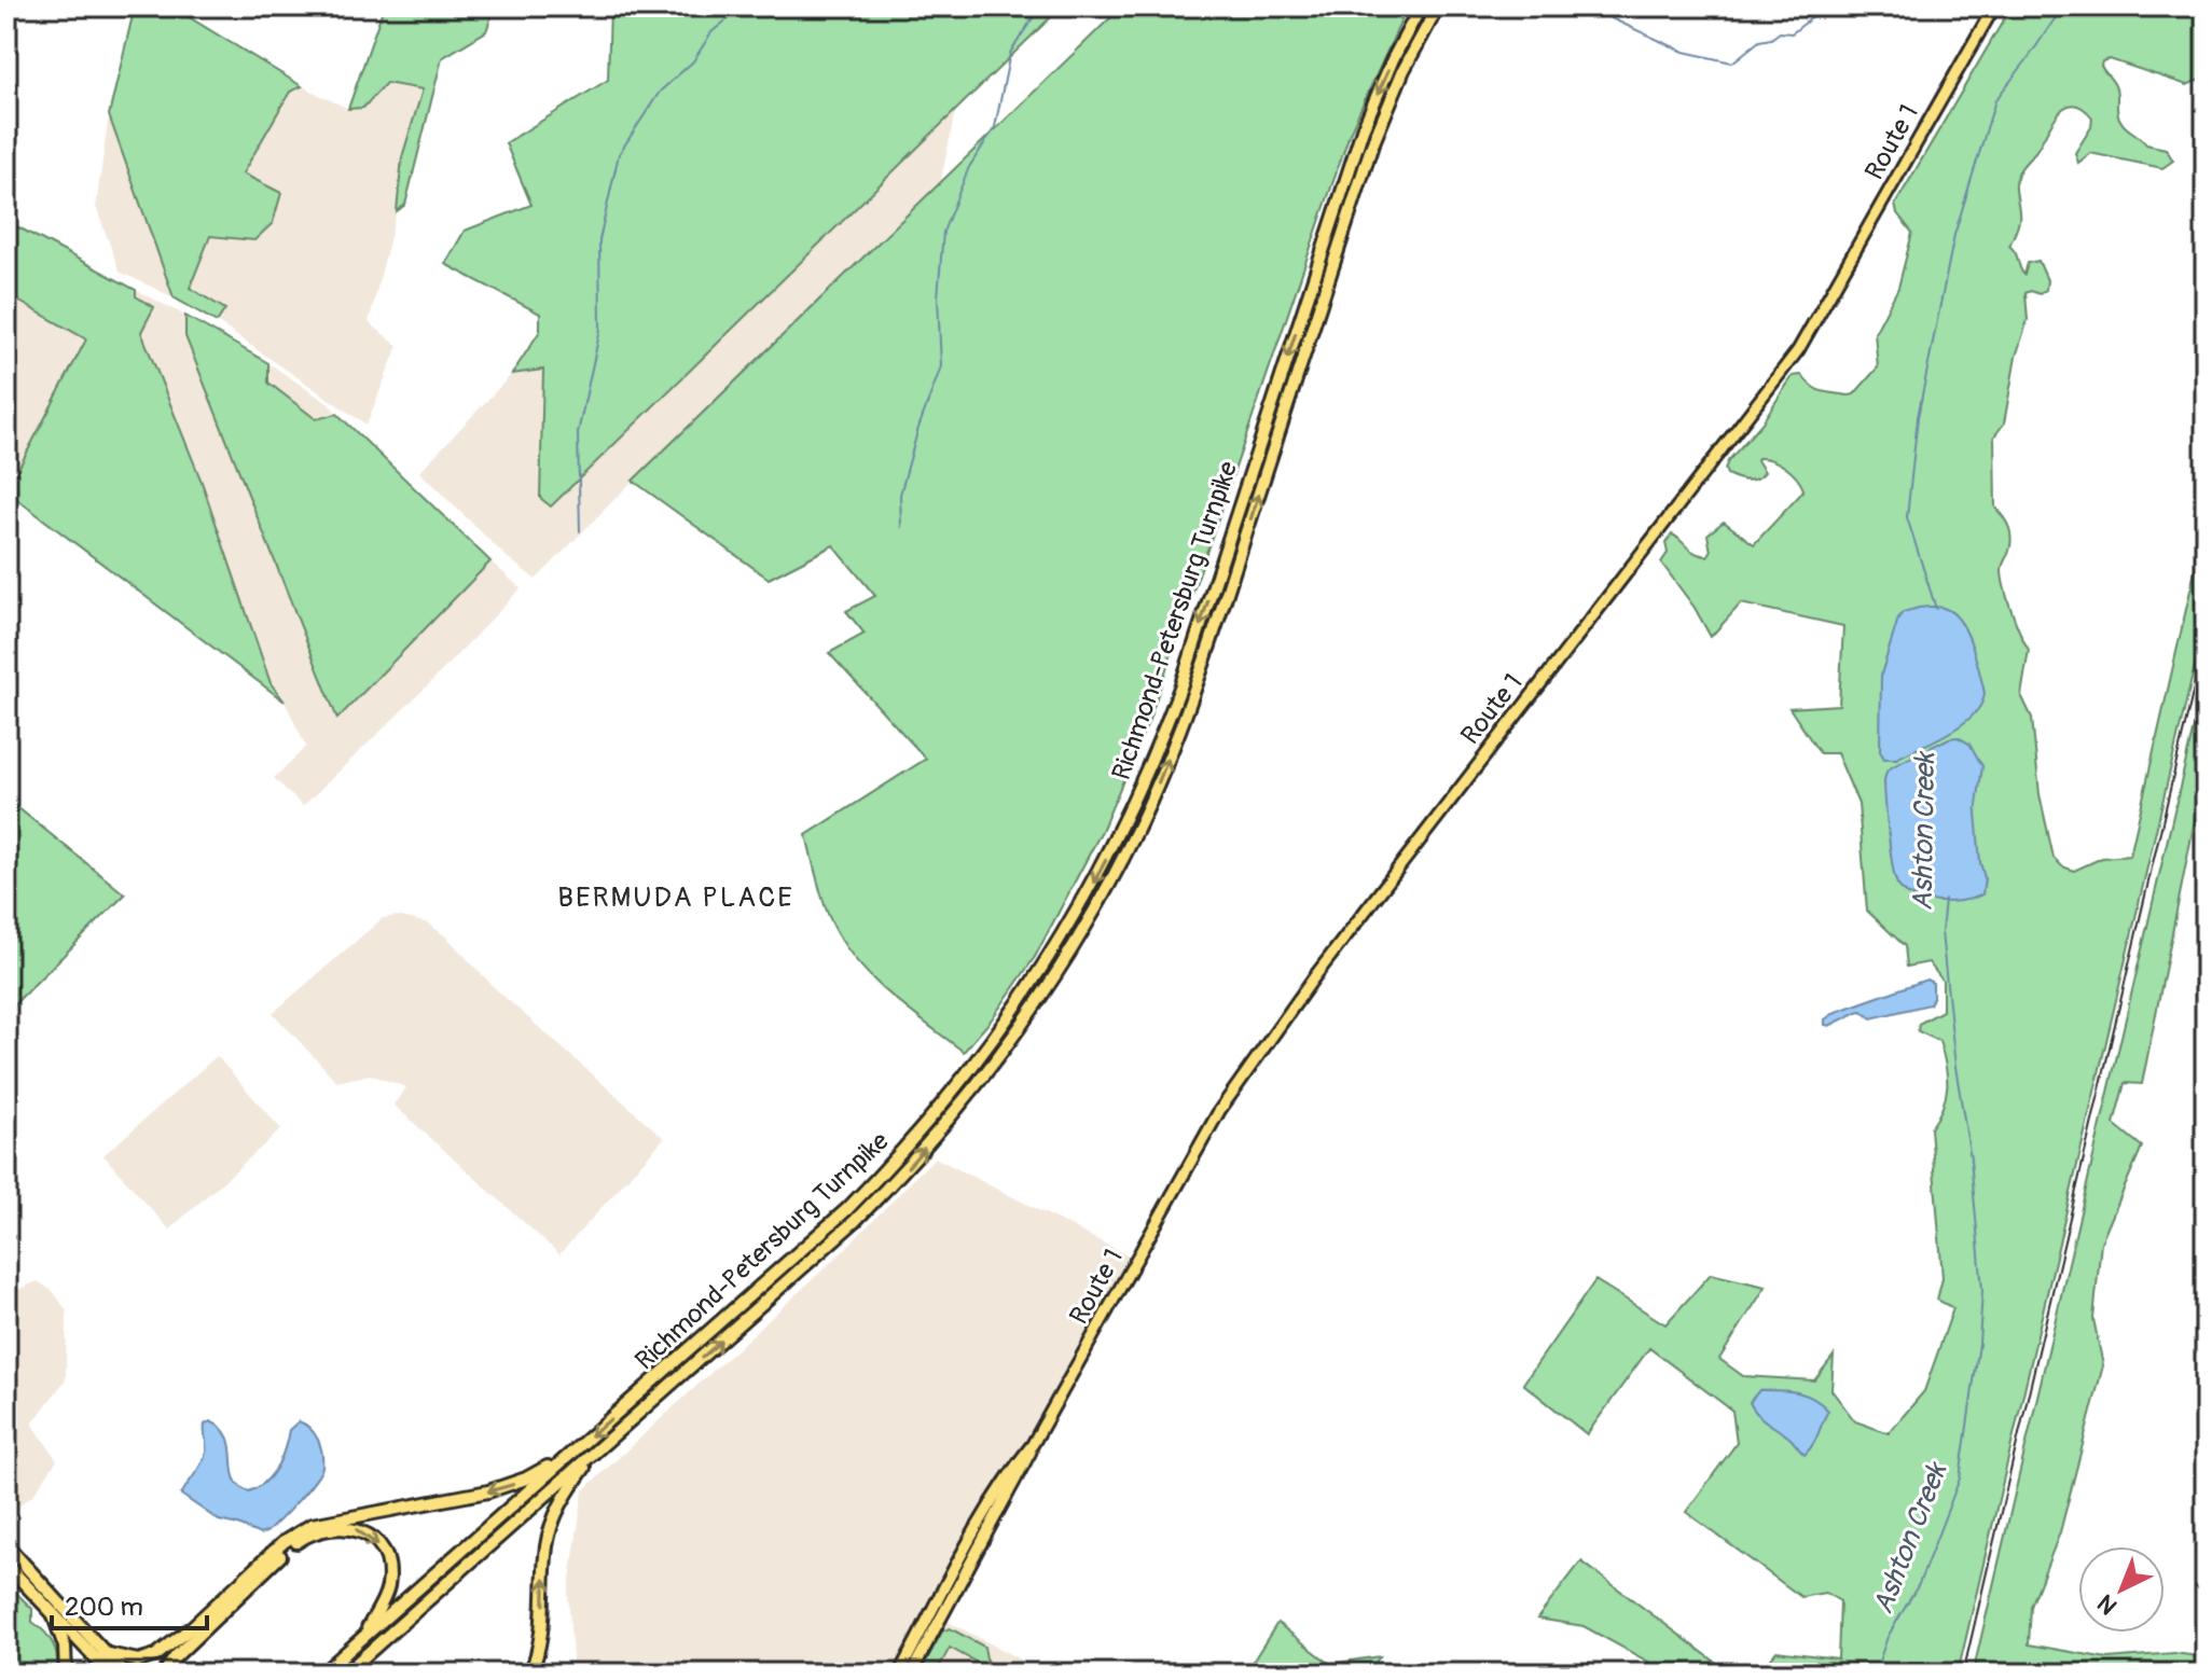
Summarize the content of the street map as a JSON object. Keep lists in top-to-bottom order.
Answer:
{
  "streets": {
    "highway": ["Richmond-Petersburg Turnpike"],
    "main road": ["Route 1"]
  },
  "districts": ["BERMUDA PLACE"],
  "water": ["Ashton Creek"],
  "scale_bar": "200 m",
  "north": "bottom left"
}
